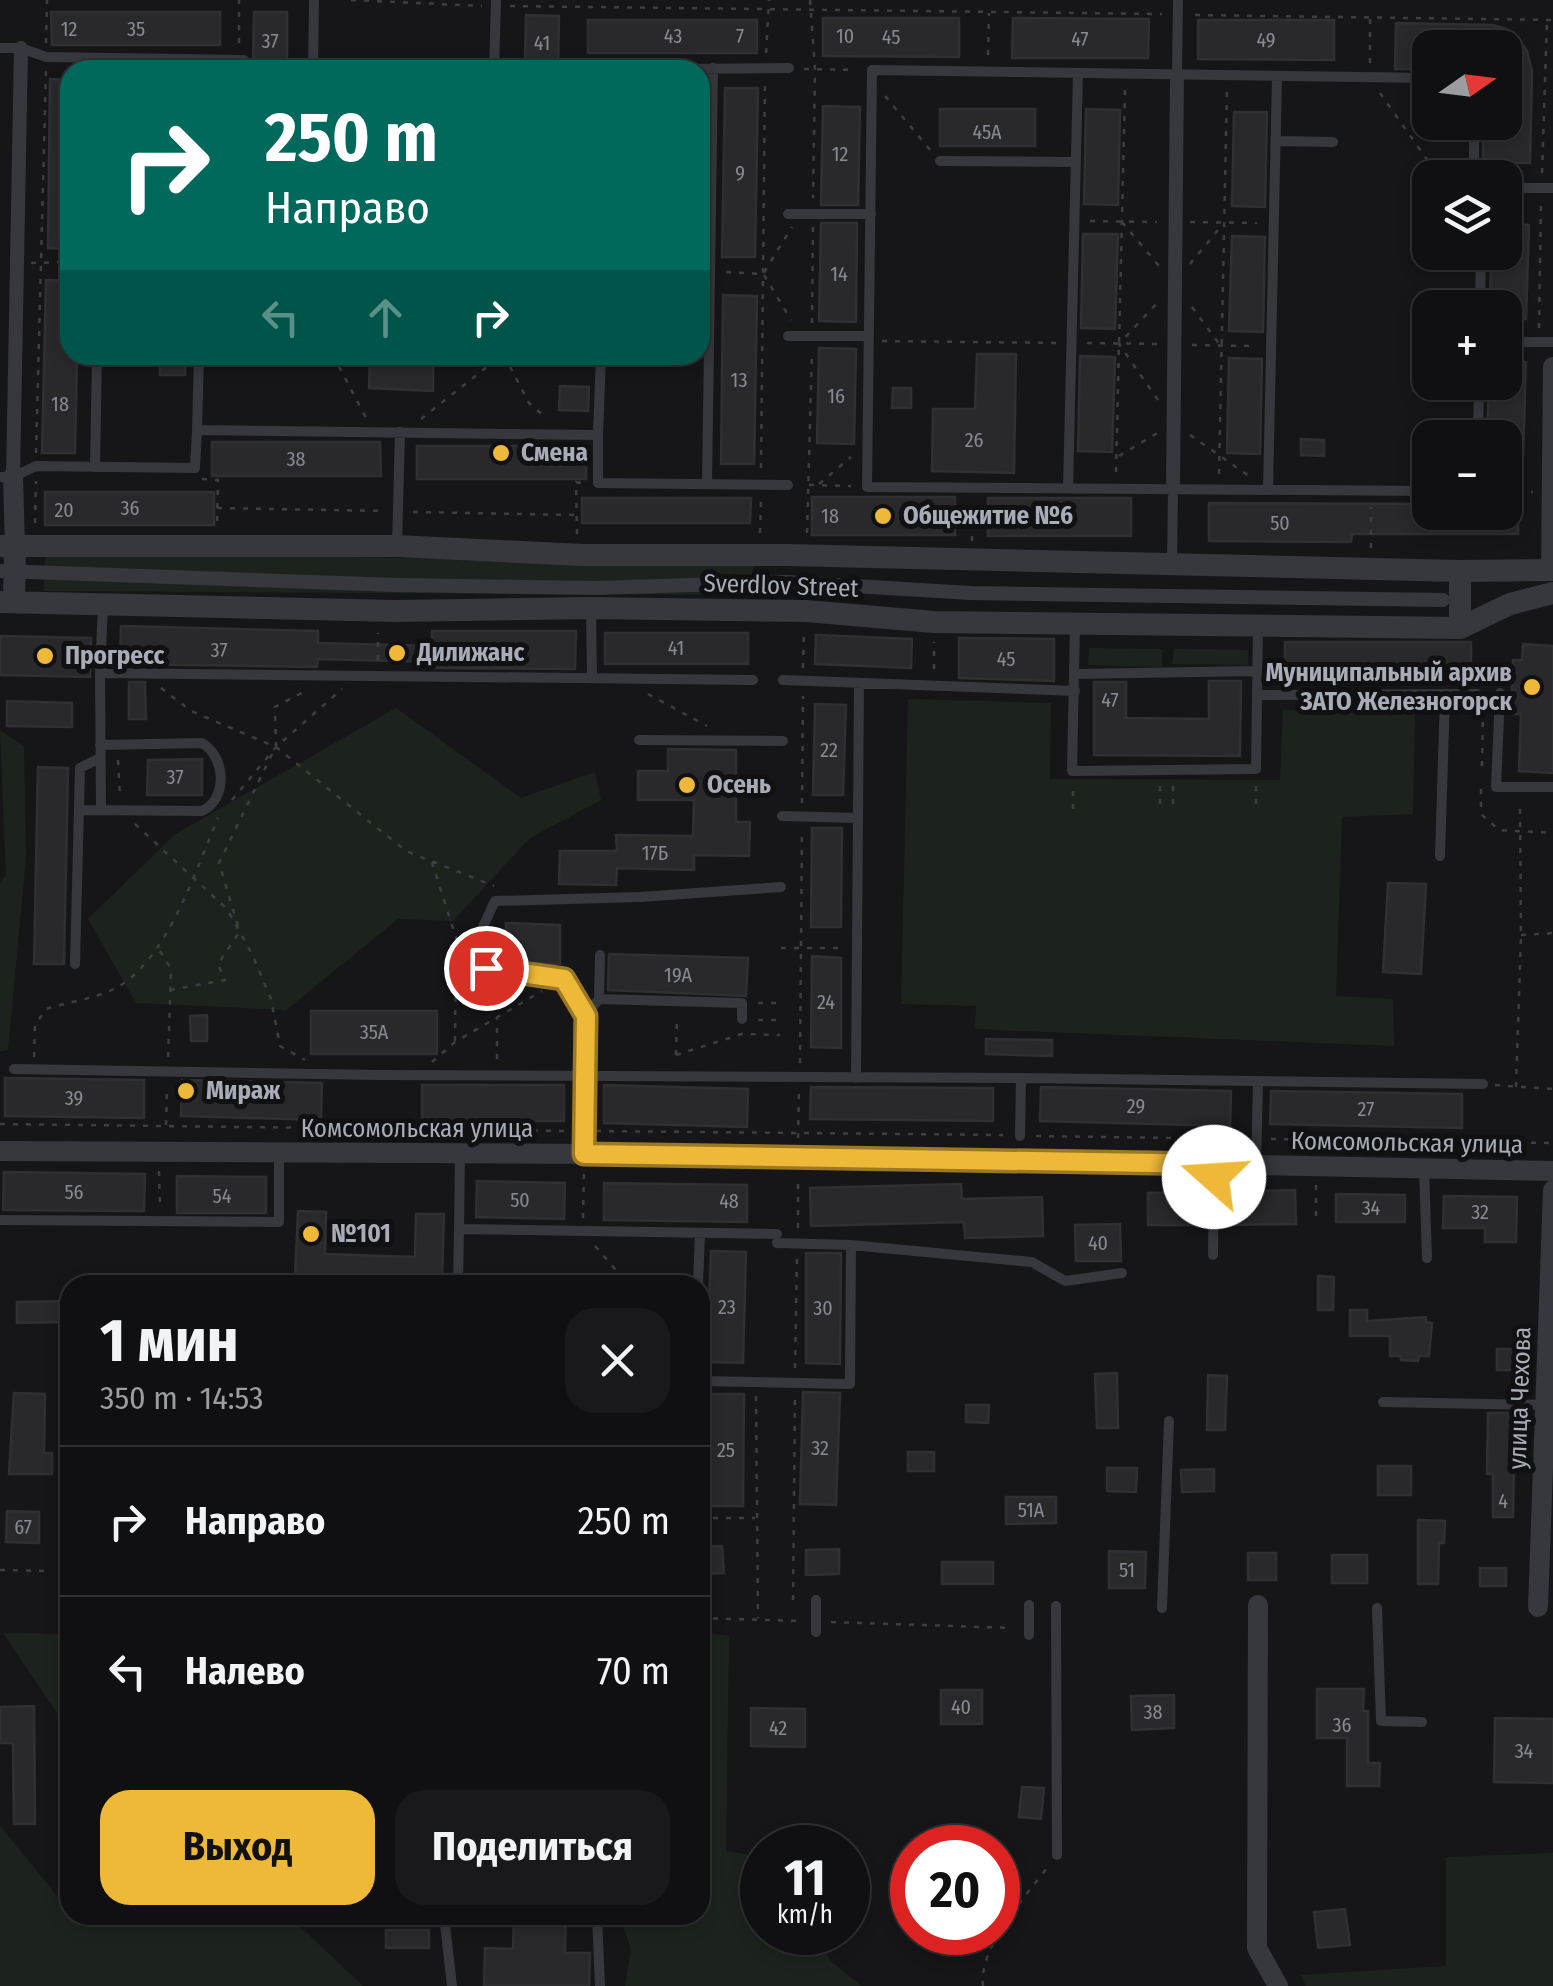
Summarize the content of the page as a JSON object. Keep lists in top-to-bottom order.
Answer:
{
  "streets": {
    "street": ["Sverdlov Street", "Комсомольская улица", "улица Чехова"]
  },
  "places": [
    "Смена",
    "Общежитие №6",
    "Дилижанс",
    "Прогресс",
    "Муниципальный архив ЗАТО Железногорск",
    "Осень",
    "Мираж",
    "№101"
  ],
  "house_numbers": [
    "12",
    "35",
    "43",
    "7",
    "10",
    "45",
    "47",
    "49",
    "37",
    "41",
    "45А",
    "12",
    "9",
    "14",
    "13",
    "16",
    "18",
    "26",
    "38",
    "36",
    "20",
    "18",
    "50",
    "41",
    "37",
    "45",
    "47",
    "22",
    "37",
    "17Б",
    "19А",
    "24",
    "35А",
    "39",
    "29",
    "27",
    "56",
    "54",
    "50",
    "48",
    "34",
    "32",
    "40",
    "23",
    "30",
    "32",
    "25",
    "4",
    "51А",
    "67",
    "51",
    "40",
    "38",
    "36",
    "42",
    "34"
  ],
  "north": "right",
  "page": {
    "map_buttons": ["+", "−"],
    "turn": ["250 m", "Направо"],
    "heading": ["1 мин", "350 m · 14:53"],
    "list": [
      {
        "name": "Направо",
        "value": "250 m"
      },
      {
        "name": "Налево",
        "value": "70 m"
      }
    ],
    "buttons": ["Выход", "Поделиться"],
    "speed": "11 km/h",
    "limit": "20"
  }
}
